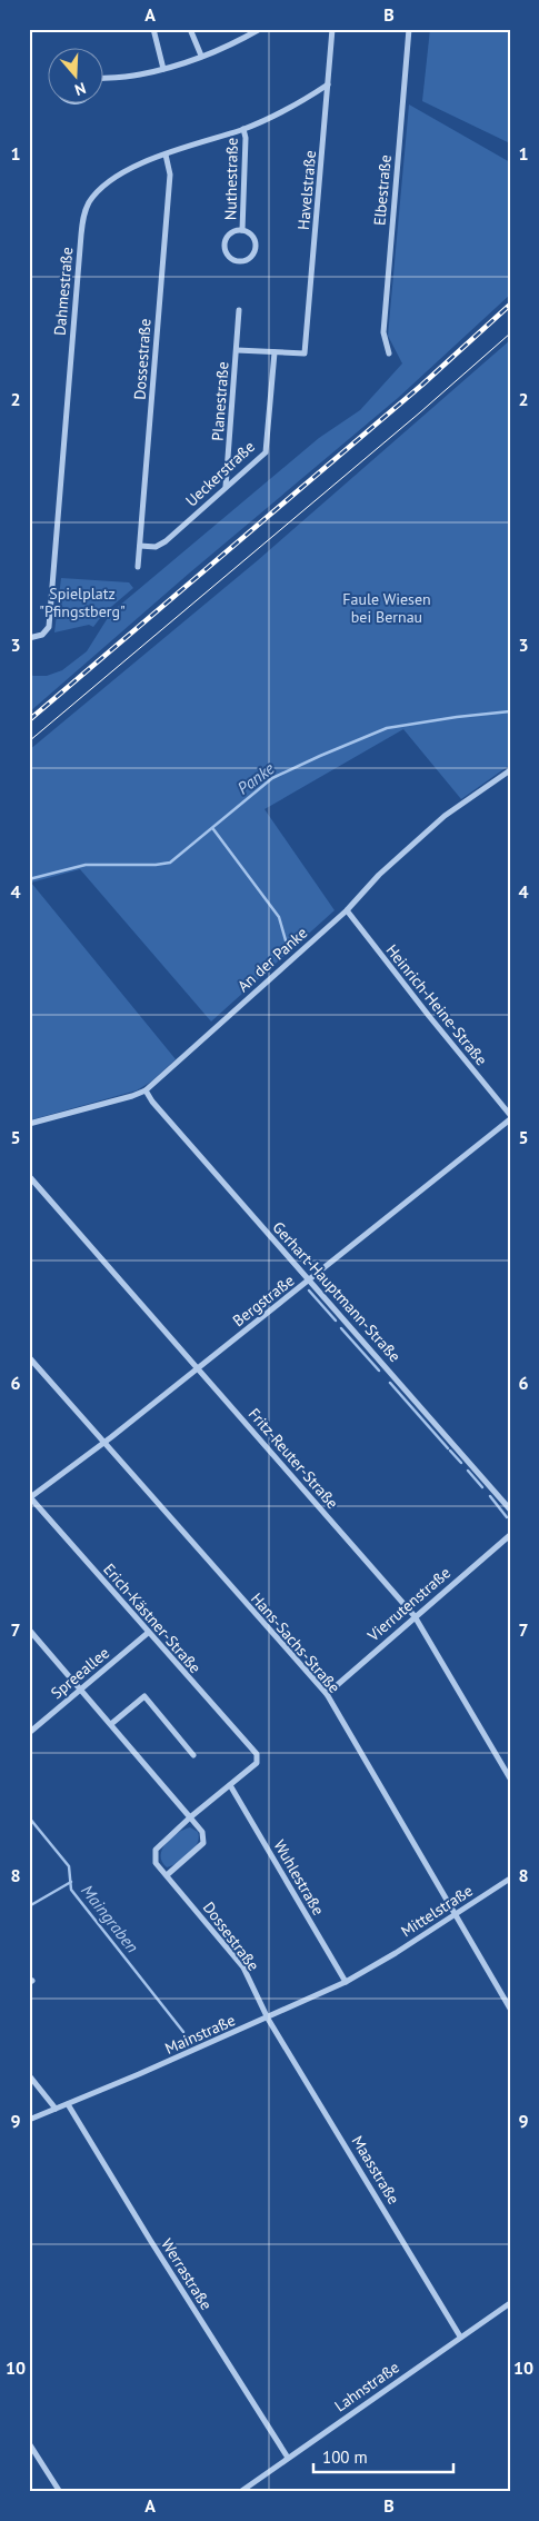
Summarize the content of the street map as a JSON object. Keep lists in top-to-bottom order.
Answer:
{
  "streets": {
    "street": [
      "Nuthestraße",
      "Havelstraße",
      "Elbestraße",
      "Dahmestraße",
      "Dossestraße",
      "Planestraße",
      "Ueckerstraße",
      "An der Panke",
      "Heinrich-Heine-Straße",
      "Gerhart-Hauptmann-Straße",
      "Bergstraße",
      "Fritz-Reuter-Straße",
      "Vierrutenstraße",
      "Erich-Kästner-Straße",
      "Hans-Sachs-Straße",
      "Spreeallee",
      "Wuhlestraße",
      "Mittelstraße",
      "Mainstraße",
      "Maasstraße",
      "Werrastraße",
      "Lahnstraße"
    ]
  },
  "crossings": [
    ["Nuthestraße", "Dahmestraße"],
    ["Havelstraße", "Dahmestraße"],
    ["Havelstraße", "Planestraße"],
    ["Dahmestraße", "Dossestraße"],
    ["Dossestraße", "Ueckerstraße"],
    ["Dossestraße", "Mainstraße"],
    ["Dossestraße", "Maasstraße"],
    ["Planestraße", "Ueckerstraße"],
    ["An der Panke", "Heinrich-Heine-Straße"],
    ["An der Panke", "Gerhart-Hauptmann-Straße"],
    ["Gerhart-Hauptmann-Straße", "Bergstraße"],
    ["Bergstraße", "Fritz-Reuter-Straße"],
    ["Bergstraße", "Erich-Kästner-Straße"],
    ["Bergstraße", "Hans-Sachs-Straße"],
    ["Fritz-Reuter-Straße", "Vierrutenstraße"],
    ["Vierrutenstraße", "Hans-Sachs-Straße"],
    ["Erich-Kästner-Straße", "Spreeallee"],
    ["Erich-Kästner-Straße", "Wuhlestraße"],
    ["Hans-Sachs-Straße", "Mittelstraße"],
    ["Wuhlestraße", "Mainstraße"],
    ["Mittelstraße", "Mainstraße"],
    ["Mainstraße", "Maasstraße"],
    ["Mainstraße", "Werrastraße"],
    ["Maasstraße", "Lahnstraße"],
    ["Werrastraße", "Lahnstraße"]
  ],
  "water": ["Panke", "Maingraben"],
  "parks": ["Spielplatz \"Pfingstberg\"", "Faule Wiesen bei Bernau"],
  "scale_bar": "100 m",
  "north": "bottom",
  "grid": {
    "columns": ["A", "B"],
    "rows": [
      "1",
      "2",
      "3",
      "4",
      "5",
      "6",
      "7",
      "8",
      "9",
      "10"
    ]
  }
}
